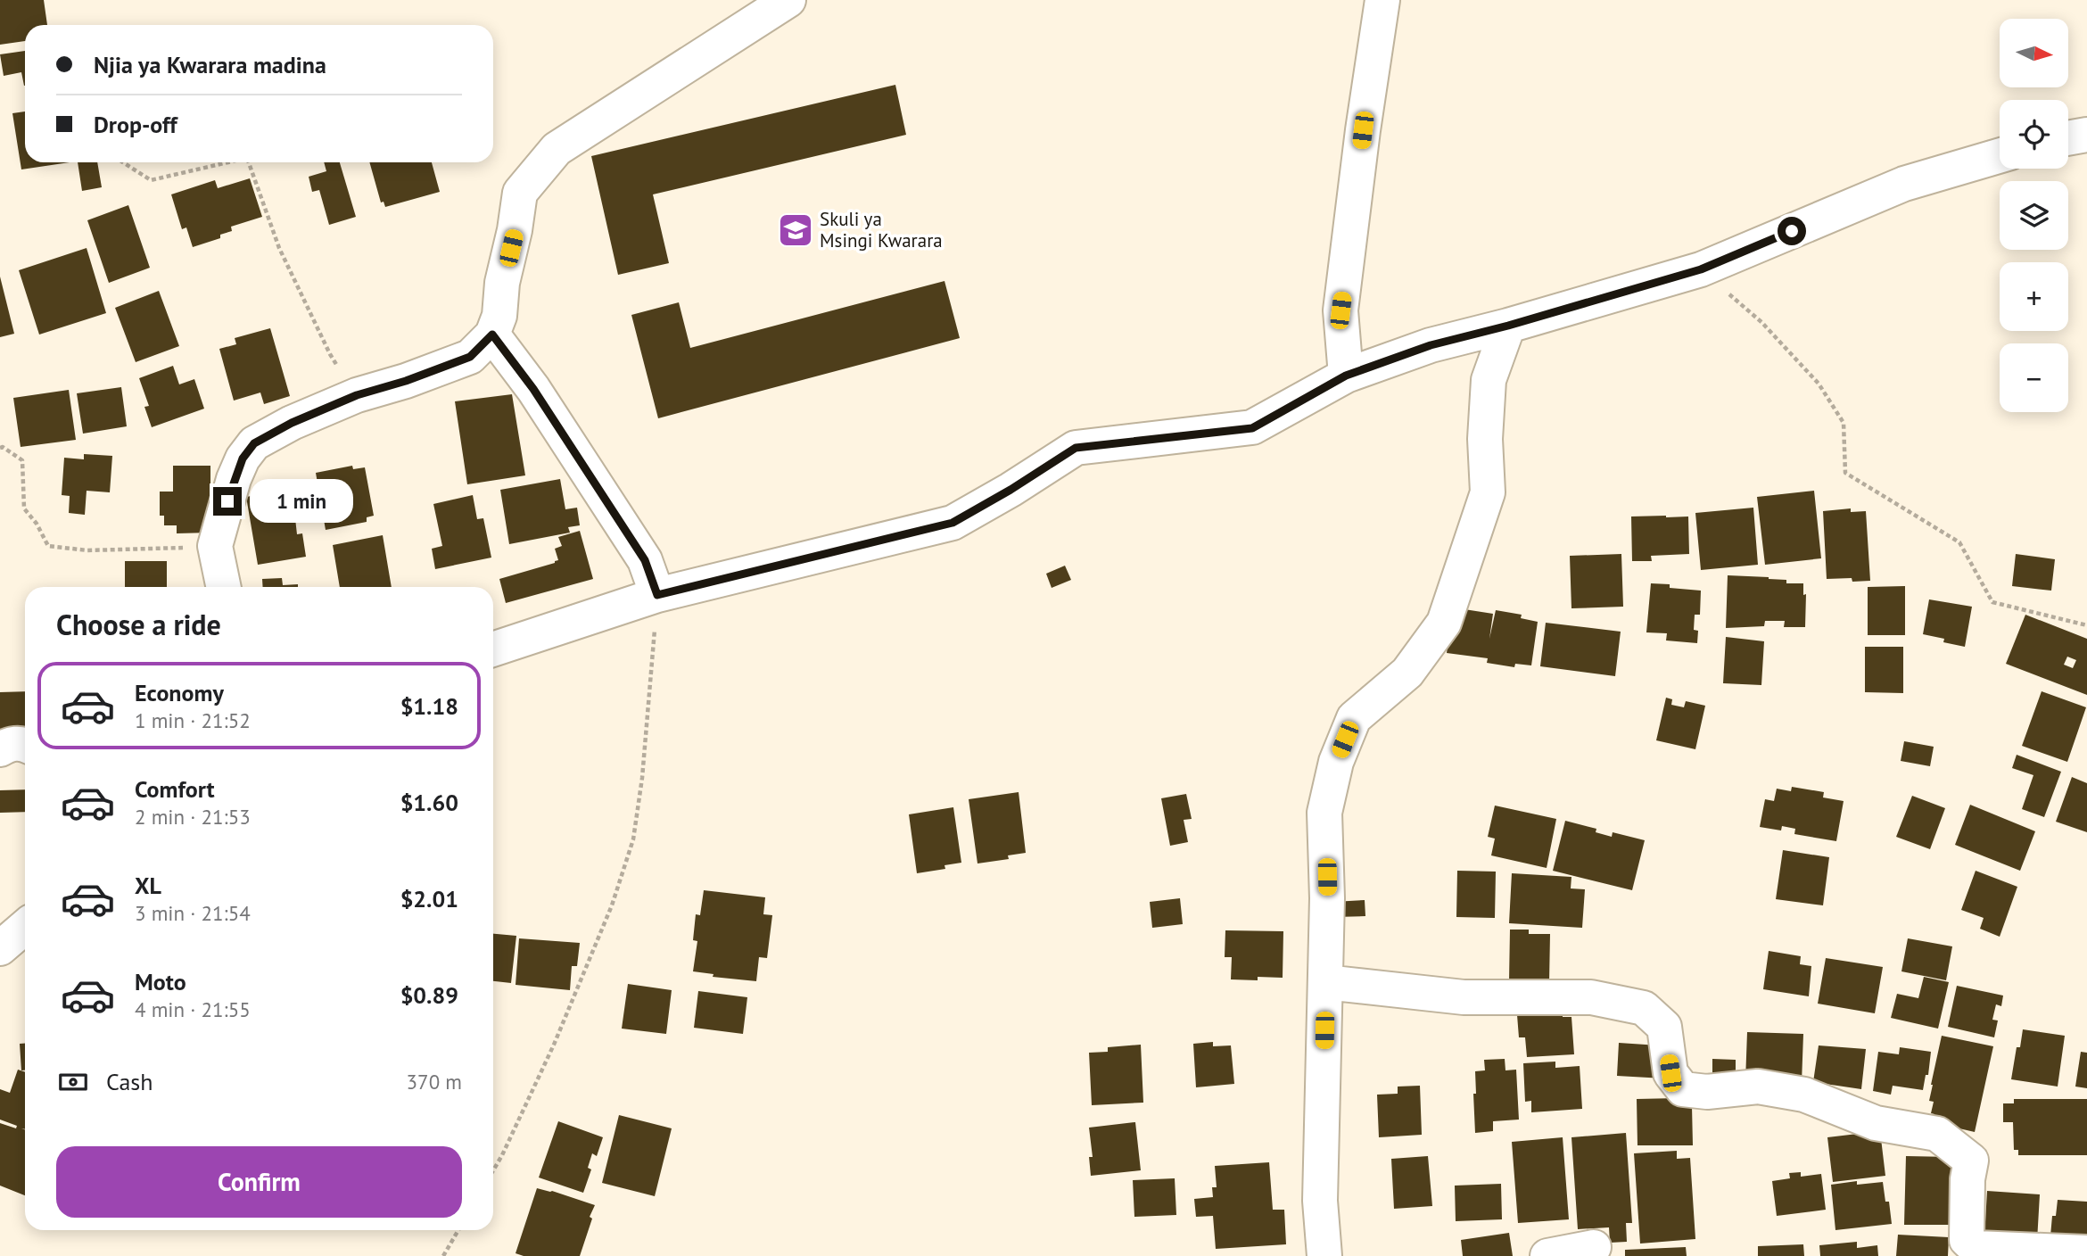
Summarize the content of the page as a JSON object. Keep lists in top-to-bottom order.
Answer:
{
  "places": {
    "school or university": ["Skuli ya Msingi Kwarara"]
  },
  "north": "right",
  "page": {
    "map_buttons": ["+", "−"],
    "banner": ["Njia ya Kwarara madina", "Drop-off"],
    "bubble": "1 min",
    "heading": "Choose a ride",
    "list": [
      {
        "name": "Economy",
        "note": "1 min · 21:52",
        "value": "$1.18"
      },
      {
        "name": "Comfort",
        "note": "2 min · 21:53",
        "value": "$1.60"
      },
      {
        "name": "XL",
        "note": "3 min · 21:54",
        "value": "$2.01"
      },
      {
        "name": "Moto",
        "note": "4 min · 21:55",
        "value": "$0.89"
      }
    ],
    "pay": ["Cash", "370 m"],
    "buttons": "Confirm"
  }
}
